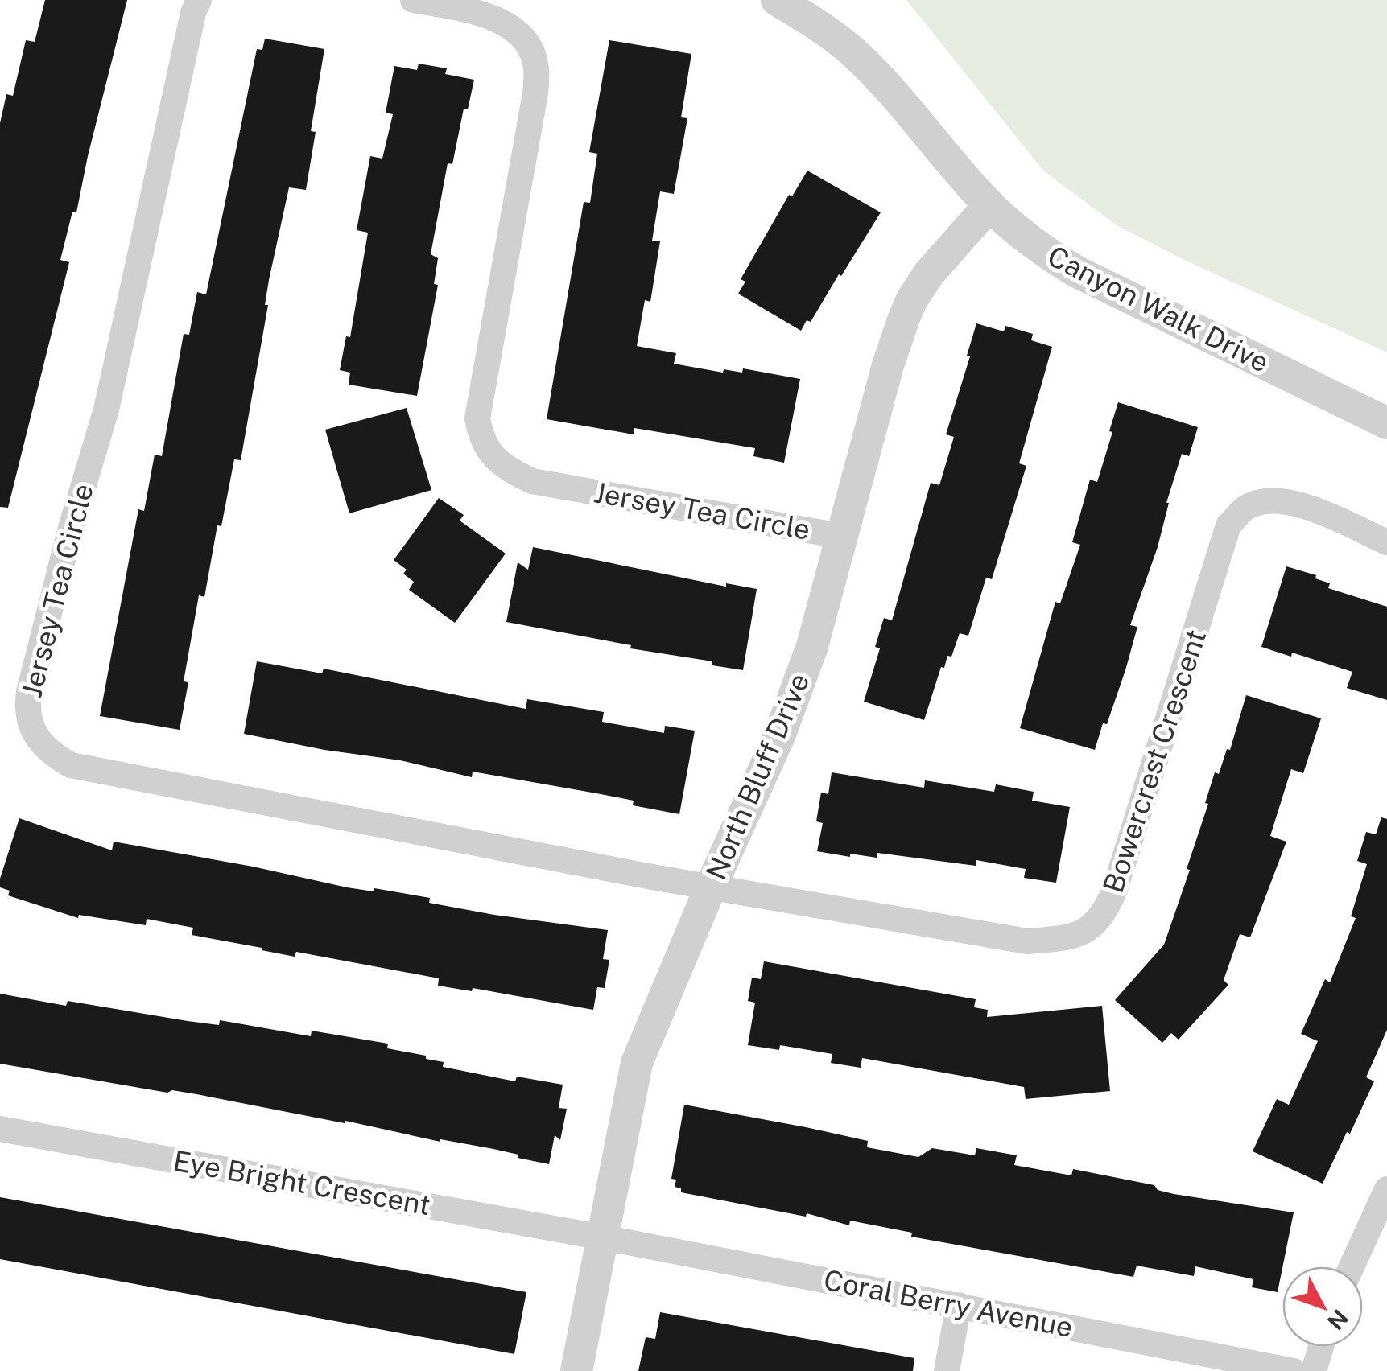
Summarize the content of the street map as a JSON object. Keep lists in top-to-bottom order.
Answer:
{
  "streets": {
    "street": [
      "Canyon Walk Drive",
      "Jersey Tea Circle",
      "Bowercrest Crescent",
      "North Bluff Drive",
      "Eye Bright Crescent",
      "Coral Berry Avenue"
    ]
  },
  "crossings": [
    ["Canyon Walk Drive", "North Bluff Drive"],
    ["Jersey Tea Circle", "Bowercrest Crescent"],
    ["Jersey Tea Circle", "North Bluff Drive"],
    ["Bowercrest Crescent", "North Bluff Drive"],
    ["North Bluff Drive", "Eye Bright Crescent"],
    ["North Bluff Drive", "Coral Berry Avenue"],
    ["Eye Bright Crescent", "Coral Berry Avenue"]
  ],
  "north": "bottom right"
}
